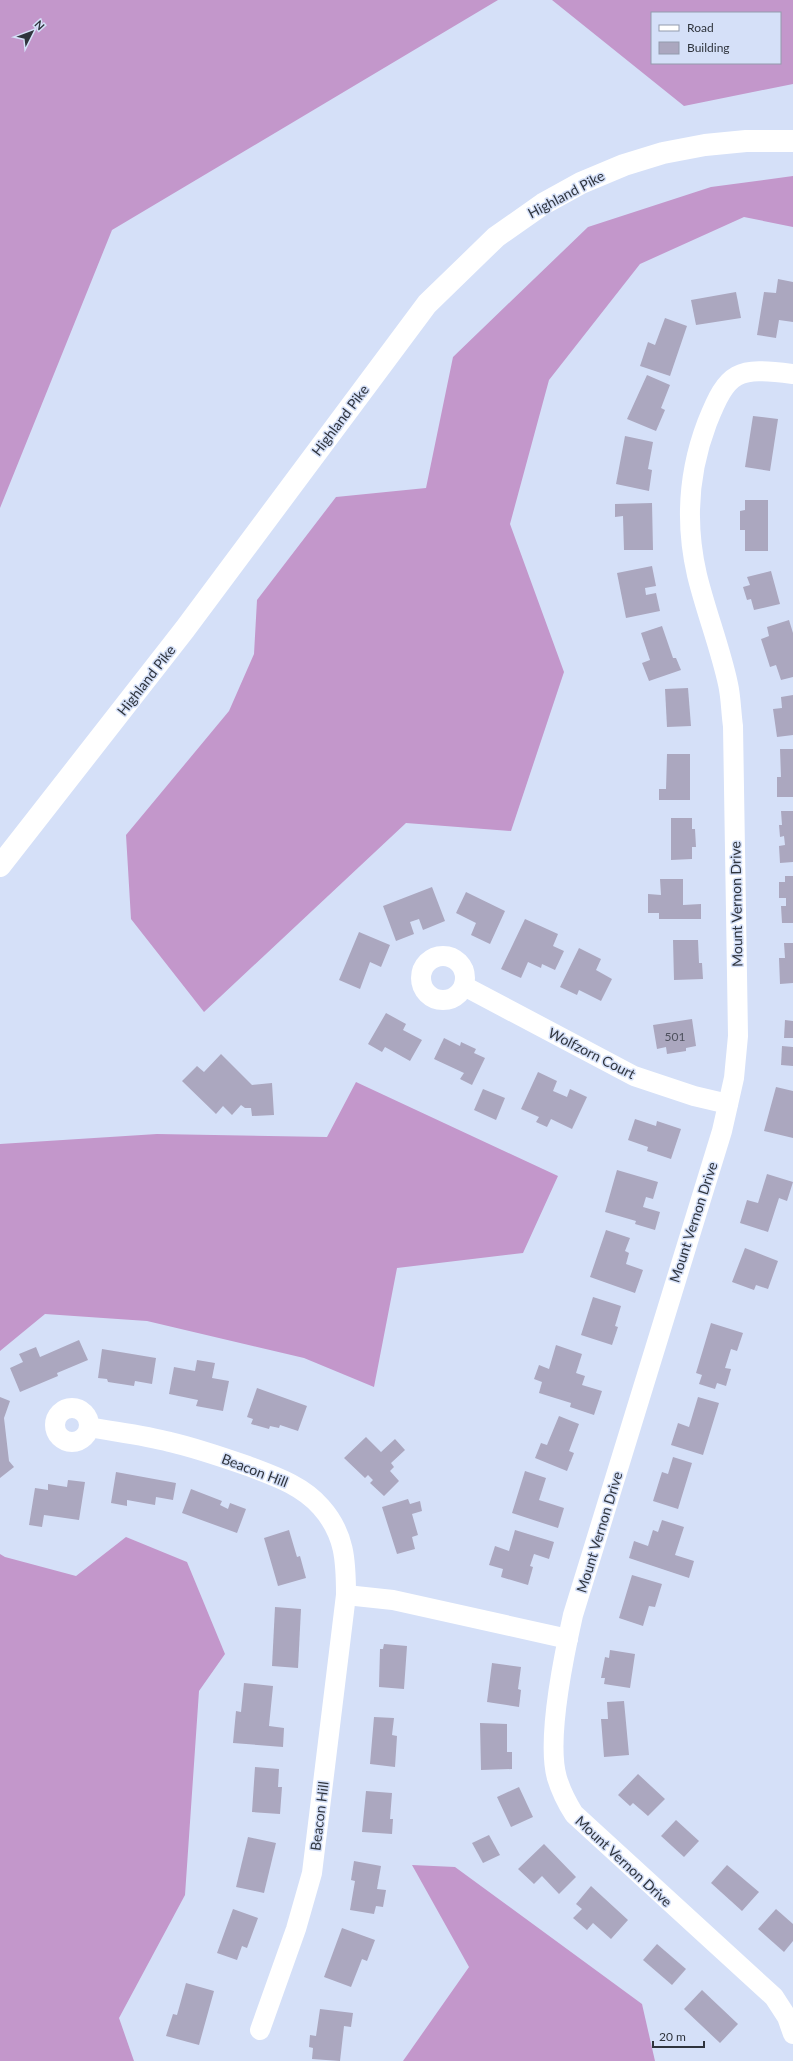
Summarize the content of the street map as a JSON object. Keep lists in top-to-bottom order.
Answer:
{
  "streets": {
    "main road": ["Highland Pike"],
    "street": ["Mount Vernon Drive", "Wolfzorn Court", "Beacon Hill"]
  },
  "crossings": [
    ["Mount Vernon Drive", "Wolfzorn Court"]
  ],
  "house_numbers": ["501"],
  "legend": ["Road", "Building"],
  "scale_bar": "20 m",
  "north": "top right"
}
